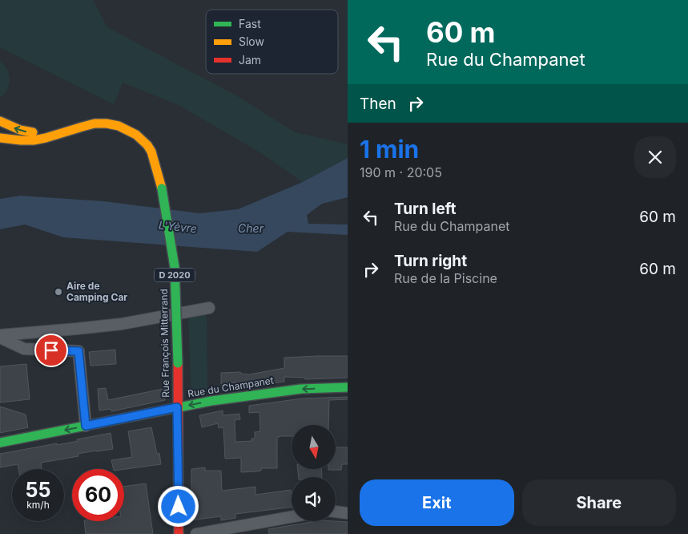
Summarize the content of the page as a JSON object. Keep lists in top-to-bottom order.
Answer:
{
  "streets": {
    "main road": ["D 2020", "Rue François Mitterrand", "Rue du Champanet"]
  },
  "crossings": [
    ["D 2020", "Rue François Mitterrand"],
    ["Rue François Mitterrand", "Rue du Champanet"]
  ],
  "one_way": ["Rue du Champanet"],
  "water": ["L'Yèvre", "Cher"],
  "places": ["Aire de Camping Car"],
  "legend": ["Fast", "Slow", "Jam"],
  "north": "bottom",
  "page": {
    "turn": ["60 m", "Rue du Champanet"],
    "then": "Then",
    "heading": ["1 min", "190 m · 20:05"],
    "list": [
      {
        "name": "Turn left",
        "note": "Rue du Champanet",
        "value": "60 m"
      },
      {
        "name": "Turn right",
        "note": "Rue de la Piscine",
        "value": "60 m"
      }
    ],
    "speed": "55 km/h",
    "limit": "60",
    "buttons": ["Exit", "Share"]
  }
}
